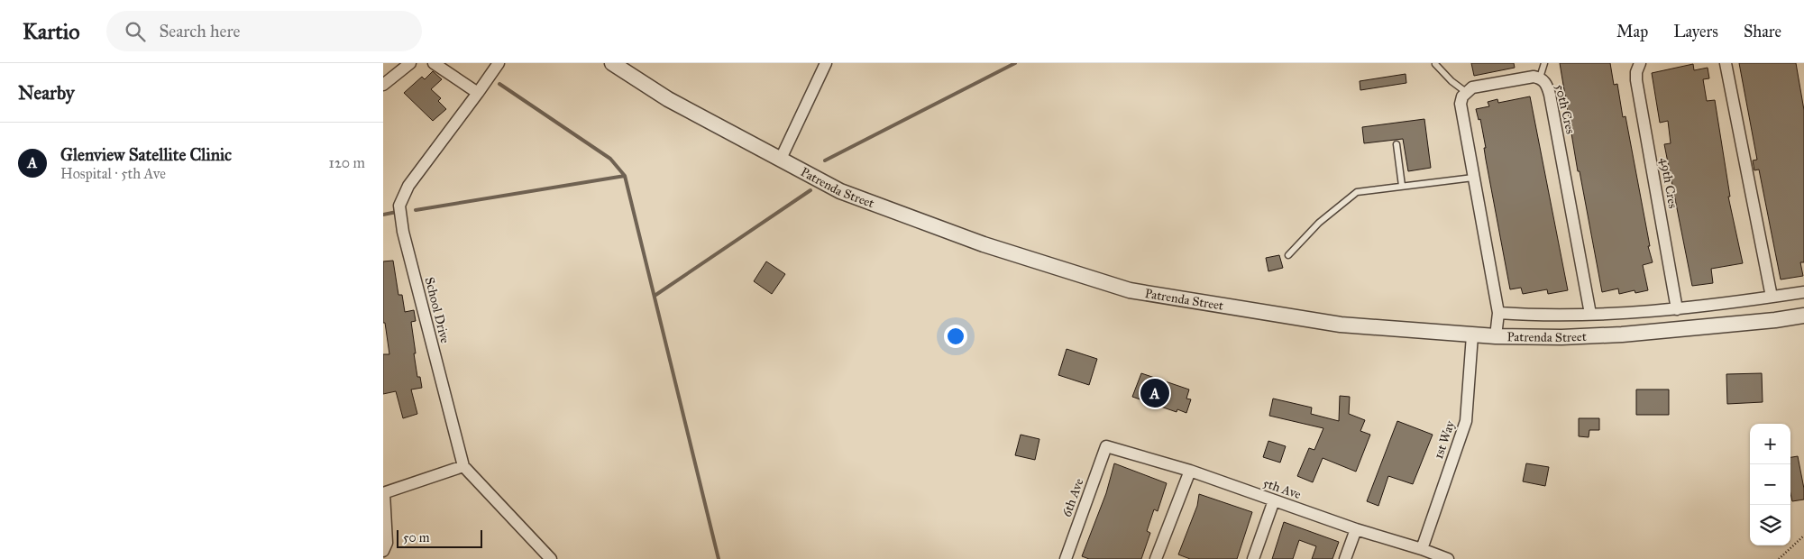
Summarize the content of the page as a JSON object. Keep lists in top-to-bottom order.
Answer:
{
  "streets": {
    "street": [
      "50th Cres",
      "49th Cres",
      "Patrenda Street",
      "School Drive",
      "1st Way",
      "5th Ave",
      "6th Ave"
    ]
  },
  "crossings": [
    ["Patrenda Street", "1st Way"],
    ["1st Way", "5th Ave"],
    ["5th Ave", "6th Ave"]
  ],
  "scale_bar": "50 m",
  "page": {
    "header": "Kartio",
    "search": "Search here",
    "nav": ["Map", "Layers", "Share"],
    "heading": "Nearby",
    "list": [
      {
        "mark": "A",
        "name": "Glenview Satellite Clinic",
        "note": "Hospital · 5th Ave",
        "value": "120 m"
      }
    ],
    "pins": "A",
    "map_buttons": ["+", "−"],
    "scale": "50 m"
  }
}
